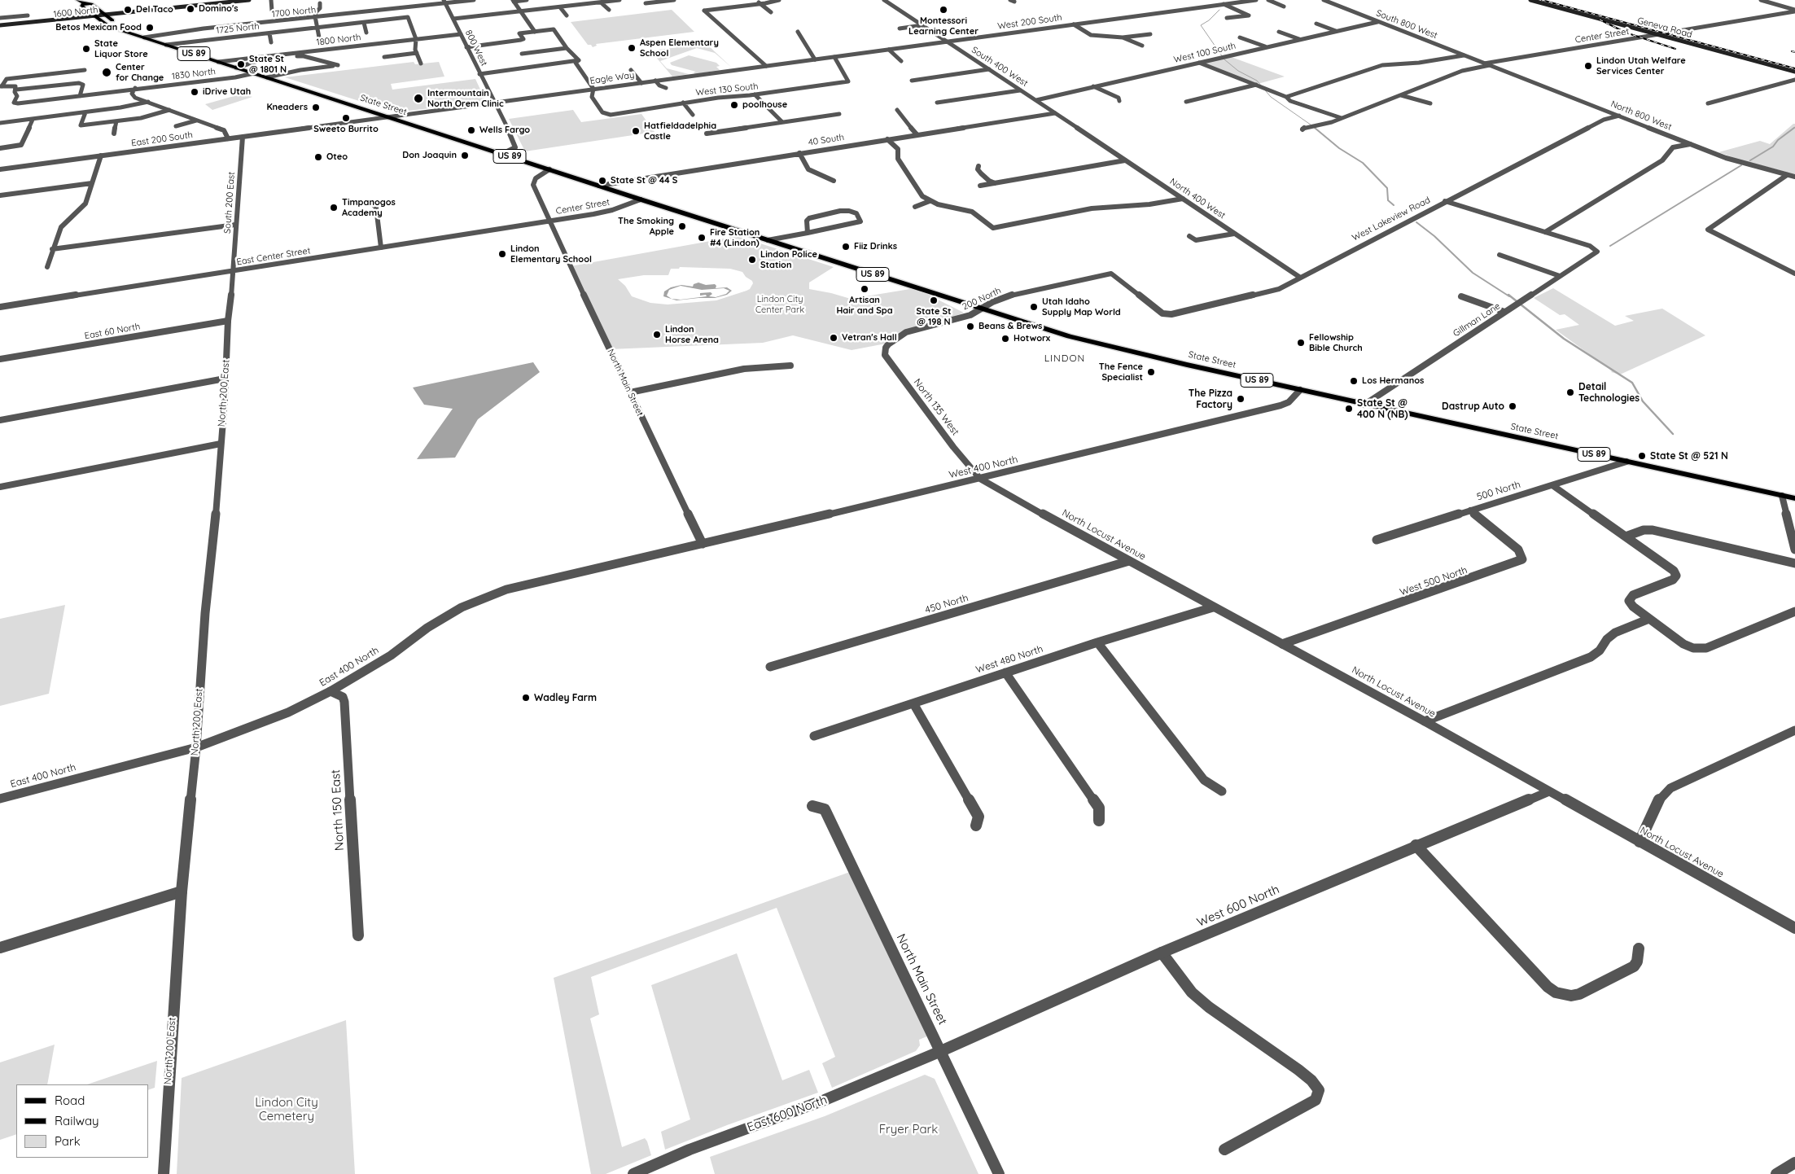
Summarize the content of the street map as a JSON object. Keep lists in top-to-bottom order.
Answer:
{
  "streets": {
    "main road": [
      "1600 North",
      "Geneva Road",
      "US 89",
      "State Street"
    ],
    "street": [
      "1700 North",
      "West 200 South",
      "South 800 West",
      "1725 North",
      "Center Street",
      "1800 North",
      "800 West",
      "West 100 South",
      "South 400 West",
      "1830 North",
      "Eagle Way",
      "West 130 South",
      "North 800 West",
      "East 200 South",
      "40 South",
      "North 400 West",
      "South 200 East",
      "West Lakeview Road",
      "East Center Street",
      "200 North",
      "Gillman Lane",
      "East 60 North",
      "North Main Street",
      "North 200 East",
      "North 135 West",
      "West 400 North",
      "500 North",
      "North Locust Avenue",
      "West 500 North",
      "450 North",
      "West 480 North",
      "East 400 North",
      "North 150 East",
      "West 600 North",
      "East 600 North"
    ]
  },
  "crossings": [
    ["1600 North", "State Street"],
    ["1700 North", "800 West"],
    ["1700 North", "State Street"],
    ["West 200 South", "South 400 West"],
    ["West 200 South", "Eagle Way"],
    ["West 200 South", "West 130 South"],
    ["South 800 West", "Center Street"],
    ["South 800 West", "West 100 South"],
    ["South 800 West", "North 800 West"],
    ["Geneva Road", "Center Street"],
    ["1725 North", "1800 North"],
    ["1725 North", "State Street"],
    ["Center Street", "State Street"],
    ["Center Street", "North 800 West"],
    ["Center Street", "East Center Street"],
    ["Center Street", "North Main Street"],
    ["1800 North", "800 West"],
    ["1800 North", "State Street"],
    ["800 West", "Eagle Way"],
    ["800 West", "State Street"],
    ["800 West", "East 200 South"],
    ["West 100 South", "South 400 West"],
    ["South 400 West", "40 South"],
    ["South 400 West", "North 400 West"],
    ["1830 North", "State Street"],
    ["Eagle Way", "West 130 South"],
    ["Eagle Way", "East 200 South"],
    ["State Street", "East 200 South"],
    ["State Street", "40 South"],
    ["State Street", "200 North"],
    ["State Street", "Gillman Lane"],
    ["State Street", "North Main Street"],
    ["State Street", "West 400 North"],
    ["State Street", "500 North"],
    ["North 800 West", "West Lakeview Road"],
    ["East 200 South", "South 200 East"],
    ["North 400 West", "West Lakeview Road"],
    ["South 200 East", "East Center Street"],
    ["South 200 East", "North 200 East"],
    ["West Lakeview Road", "200 North"],
    ["East Center Street", "North Main Street"],
    ["East Center Street", "North 200 East"],
    ["200 North", "North 135 West"],
    ["East 60 North", "North 200 East"],
    ["North Main Street", "West 400 North"],
    ["North Main Street", "East 400 North"],
    ["North Main Street", "West 600 North"],
    ["North Main Street", "East 600 North"],
    ["North 200 East", "East 400 North"],
    ["North 135 West", "West 400 North"],
    ["North 135 West", "North Locust Avenue"],
    ["West 400 North", "North Locust Avenue"],
    ["West 400 North", "East 400 North"],
    ["500 North", "West 500 North"],
    ["North Locust Avenue", "West 500 North"],
    ["North Locust Avenue", "450 North"],
    ["North Locust Avenue", "West 480 North"],
    ["North Locust Avenue", "West 600 North"],
    ["East 400 North", "North 150 East"],
    ["West 600 North", "East 600 North"]
  ],
  "districts": ["LINDON"],
  "parks": ["Lindon City Center Park", "Lindon City Cemetery", "Fryer Park"],
  "places": [
    "Domino's",
    "Del Taco",
    "Montessori Learning Center",
    "Betos Mexican Food",
    "Aspen Elementary School",
    "State Liquor Store",
    "State St @ 1801 N",
    "Lindon Utah Welfare Services Center",
    "Center for Change",
    "iDrive Utah",
    "Intermountain North Orem Clinic",
    "poolhouse",
    "Kneaders",
    "Sweeto Burrito",
    "Wells Fargo",
    "Hatfieldadelphia Castle",
    "Don Joaquin",
    "Oteo",
    "State St @ 44 S",
    "Timpanogos Academy",
    "The Smoking Apple",
    "Fire Station #4 (Lindon)",
    "Fiiz Drinks",
    "Lindon Elementary School",
    "Lindon Police Station",
    "Artisan Hair and Spa",
    "State St @ 198 N",
    "Utah Idaho Supply Map World",
    "Beans & Brews",
    "Lindon Horse Arena",
    "Vetran's Hall",
    "Hotworx",
    "Fellowship Bible Church",
    "The Fence Specialist",
    "Los Hermanos",
    "Detail Technologies",
    "The Pizza Factory",
    "Dastrup Auto",
    "State St @ 400 N (NB)",
    "State St @ 521 N",
    "Wadley Farm"
  ],
  "legend": ["Road", "Railway", "Park"]
}
